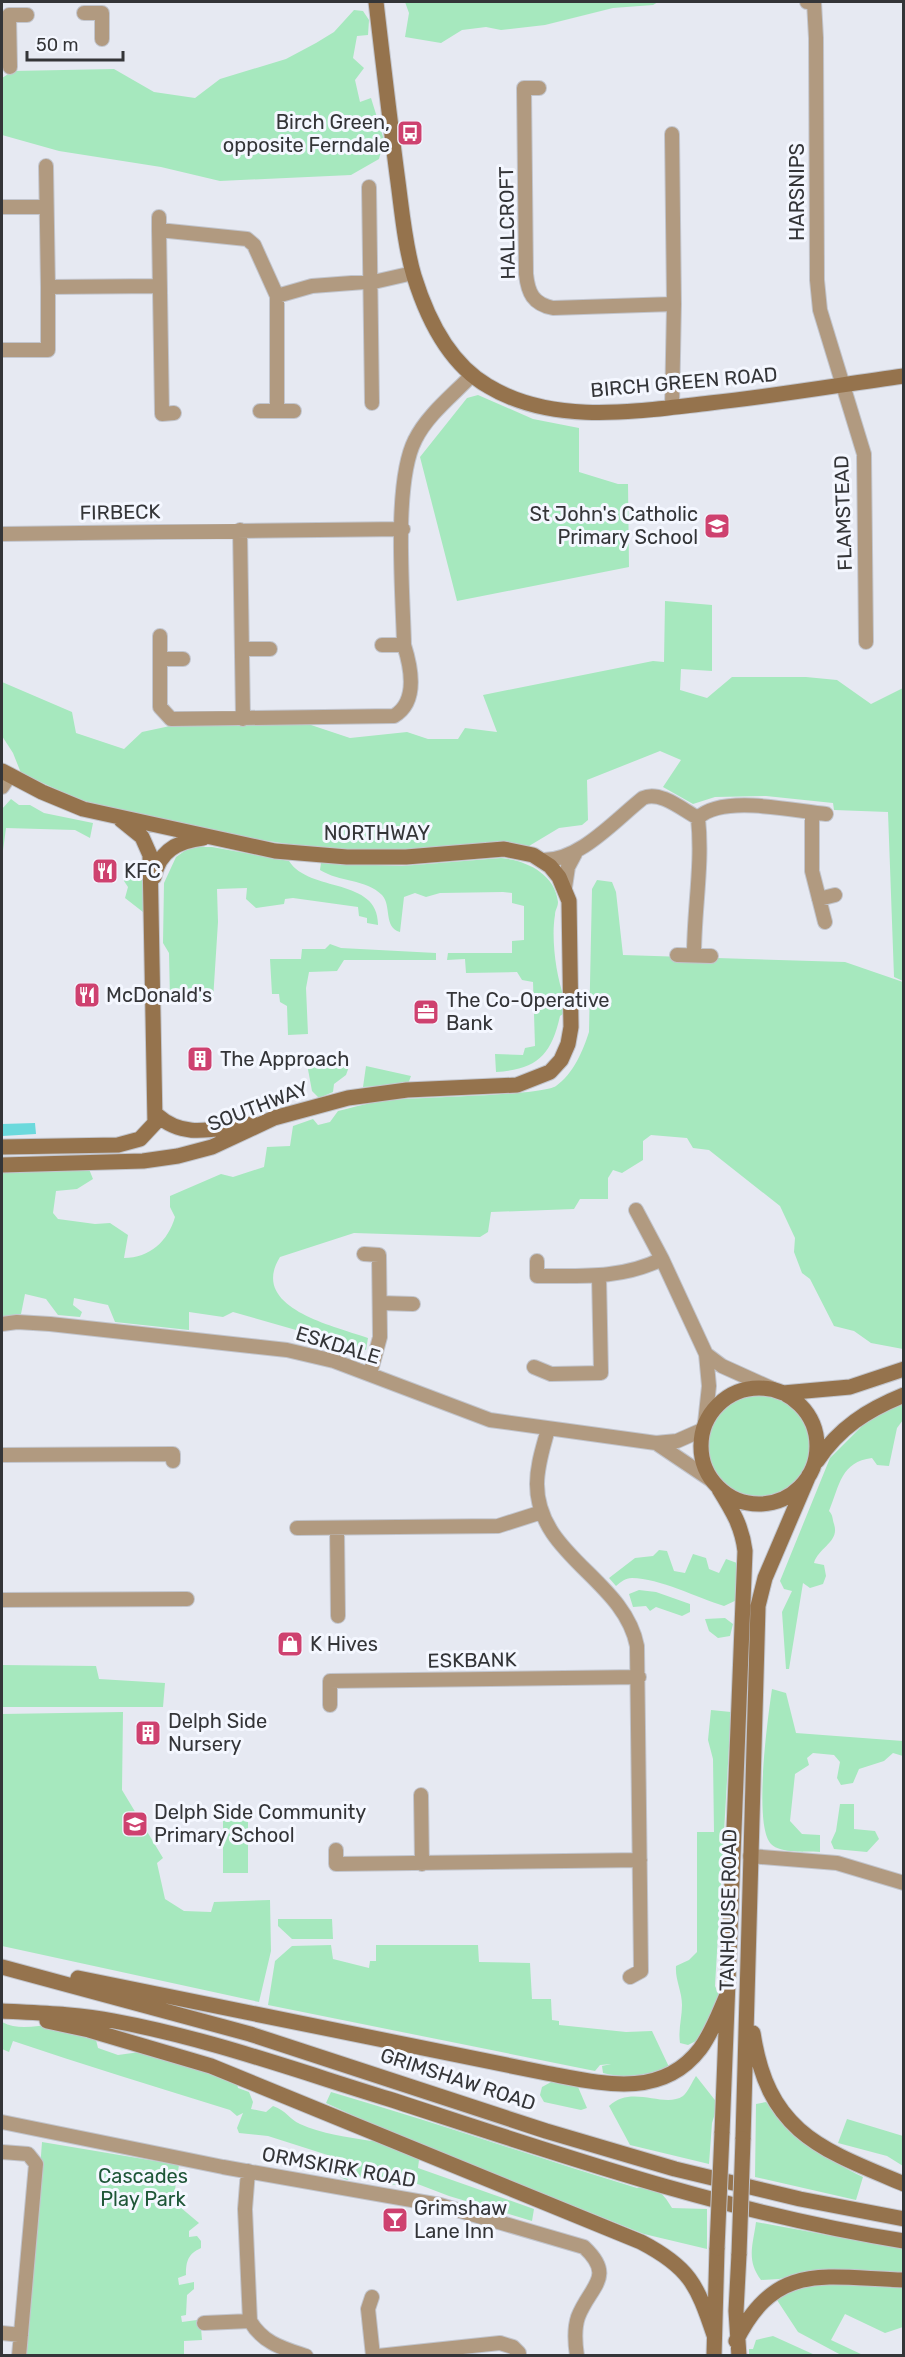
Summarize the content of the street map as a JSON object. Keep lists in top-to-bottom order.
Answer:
{
  "streets": {
    "street": [
      "HARSNIPS",
      "HALLCROFT",
      "BIRCH GREEN ROAD",
      "FIRBECK",
      "FLAMSTEAD",
      "NORTHWAY",
      "SOUTHWAY",
      "ESKDALE",
      "ESKBANK",
      "TANHOUSE ROAD",
      "GRIMSHAW ROAD",
      "ORMSKIRK ROAD"
    ]
  },
  "crossings": [
    ["HARSNIPS", "BIRCH GREEN ROAD"],
    ["HARSNIPS", "FLAMSTEAD"],
    ["BIRCH GREEN ROAD", "FLAMSTEAD"],
    ["NORTHWAY", "SOUTHWAY"],
    ["ESKDALE", "TANHOUSE ROAD"]
  ],
  "parks": ["Cascades Play Park"],
  "places": {
    "bus stop": ["Birch Green, opposite Ferndale"],
    "school or university": ["St John's Catholic Primary School", "Delph Side Community Primary School"],
    "restaurant": ["KFC", "McDonald's"],
    "office": ["The Co-Operative Bank"],
    "building": ["The Approach", "Delph Side Nursery"],
    "shop": ["K Hives"],
    "bar": ["Grimshaw Lane Inn"]
  },
  "scale_bar": "50 m"
}
